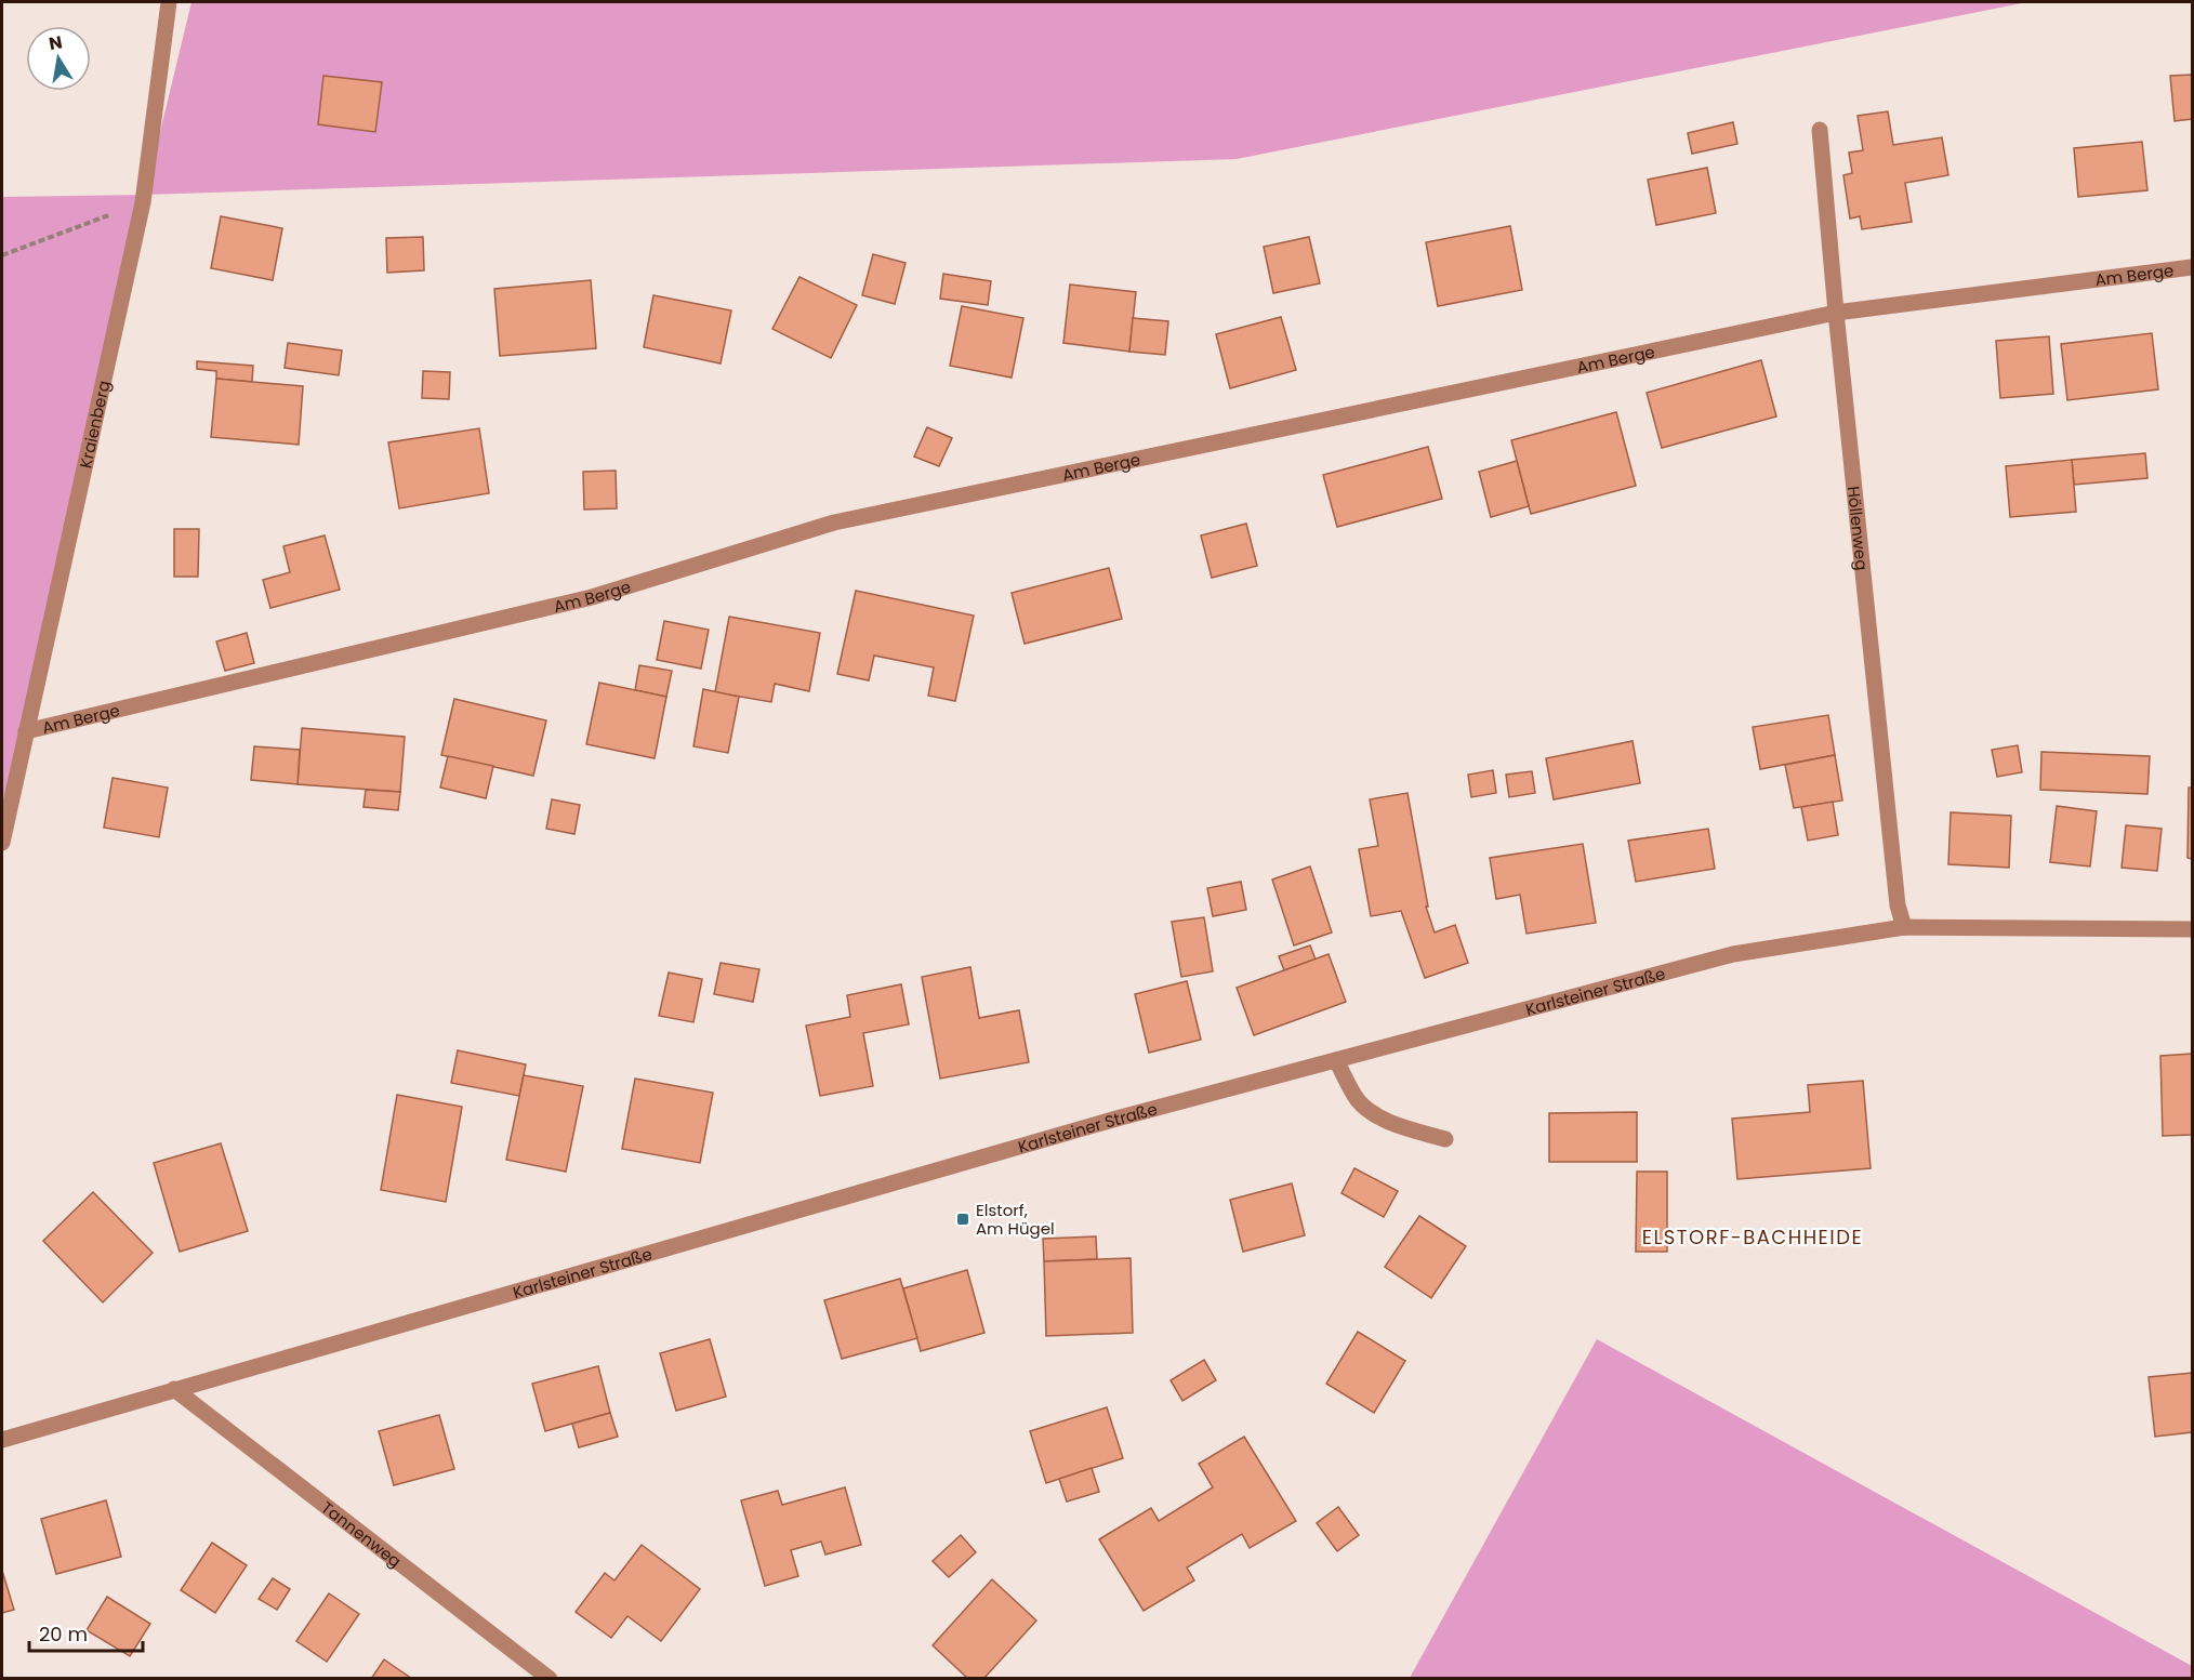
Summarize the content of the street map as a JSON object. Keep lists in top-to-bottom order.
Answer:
{
  "streets": {
    "street": [
      "Am Berge",
      "Kraienberg",
      "Höllenweg",
      "Karlsteiner Straße",
      "Tannenweg"
    ]
  },
  "crossings": [
    ["Am Berge", "Kraienberg"],
    ["Am Berge", "Höllenweg"],
    ["Höllenweg", "Karlsteiner Straße"],
    ["Karlsteiner Straße", "Tannenweg"]
  ],
  "districts": ["ELSTORF-BACHHEIDE"],
  "places": {
    "transit": ["Elstorf, Am Hügel"]
  },
  "scale_bar": "20 m",
  "north": "top"
}
